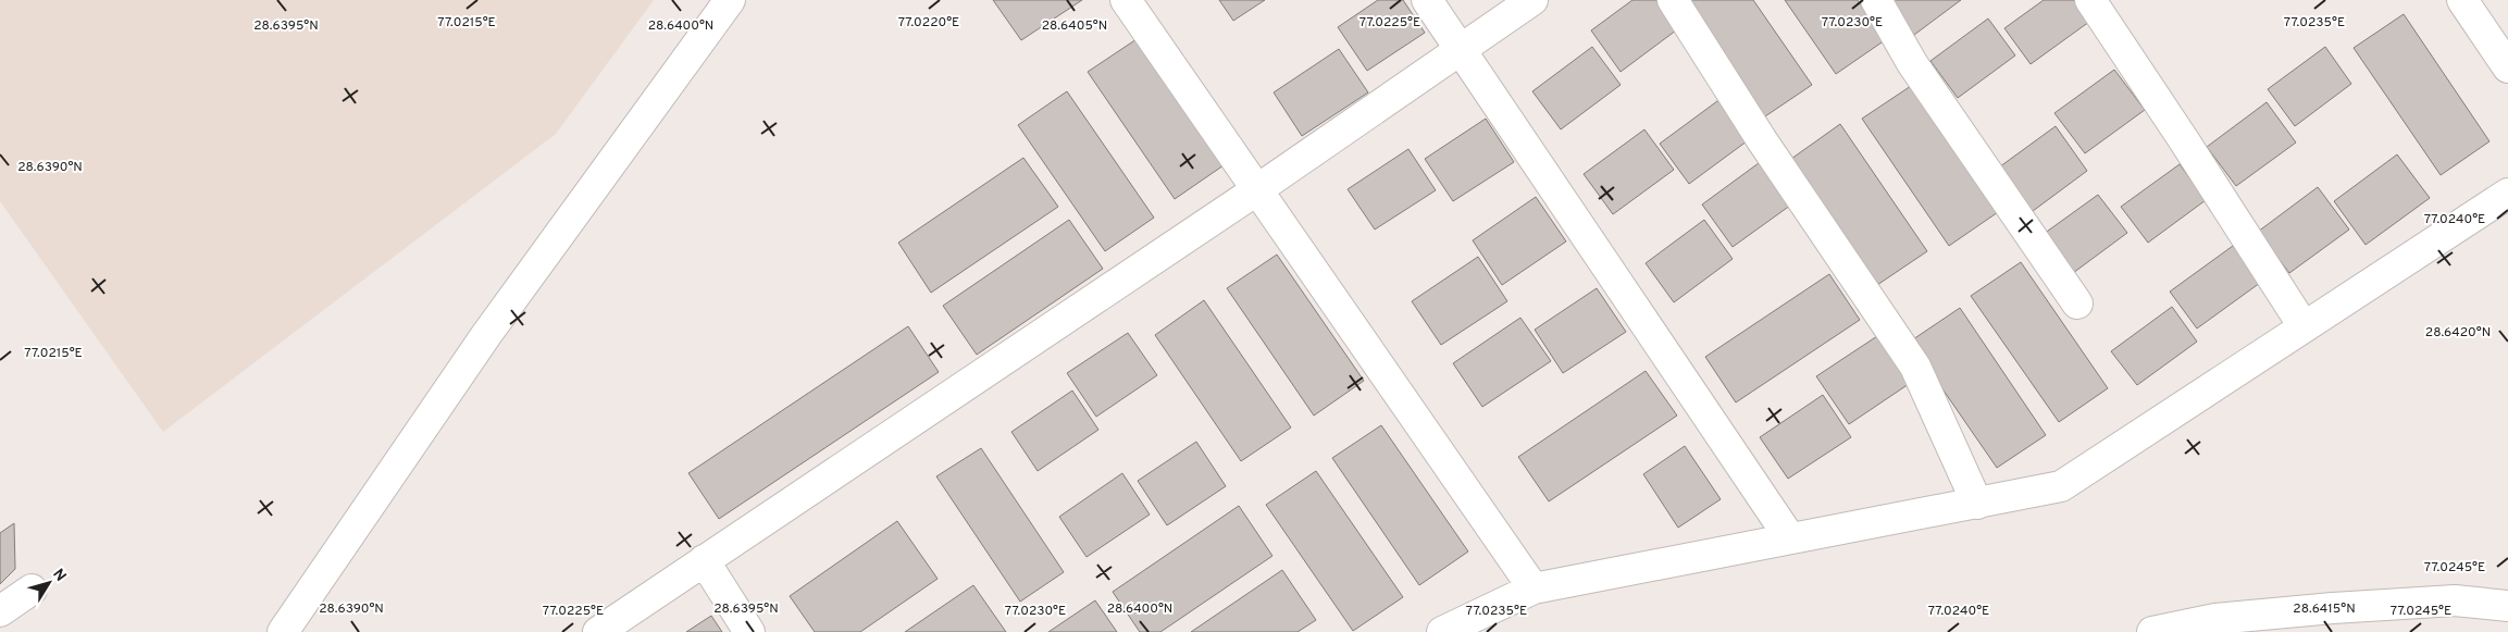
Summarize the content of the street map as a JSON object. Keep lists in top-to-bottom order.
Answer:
{
  "north": "top right",
  "coordinates": [
    "77.0215°E",
    "77.0220°E",
    "77.0225°E",
    "77.0230°E",
    "77.0235°E",
    "28.6395°N",
    "28.6400°N",
    "28.6405°N",
    "28.6390°N",
    "77.0240°E",
    "28.6420°N",
    "77.0245°E",
    "28.6415°N"
  ]
}
